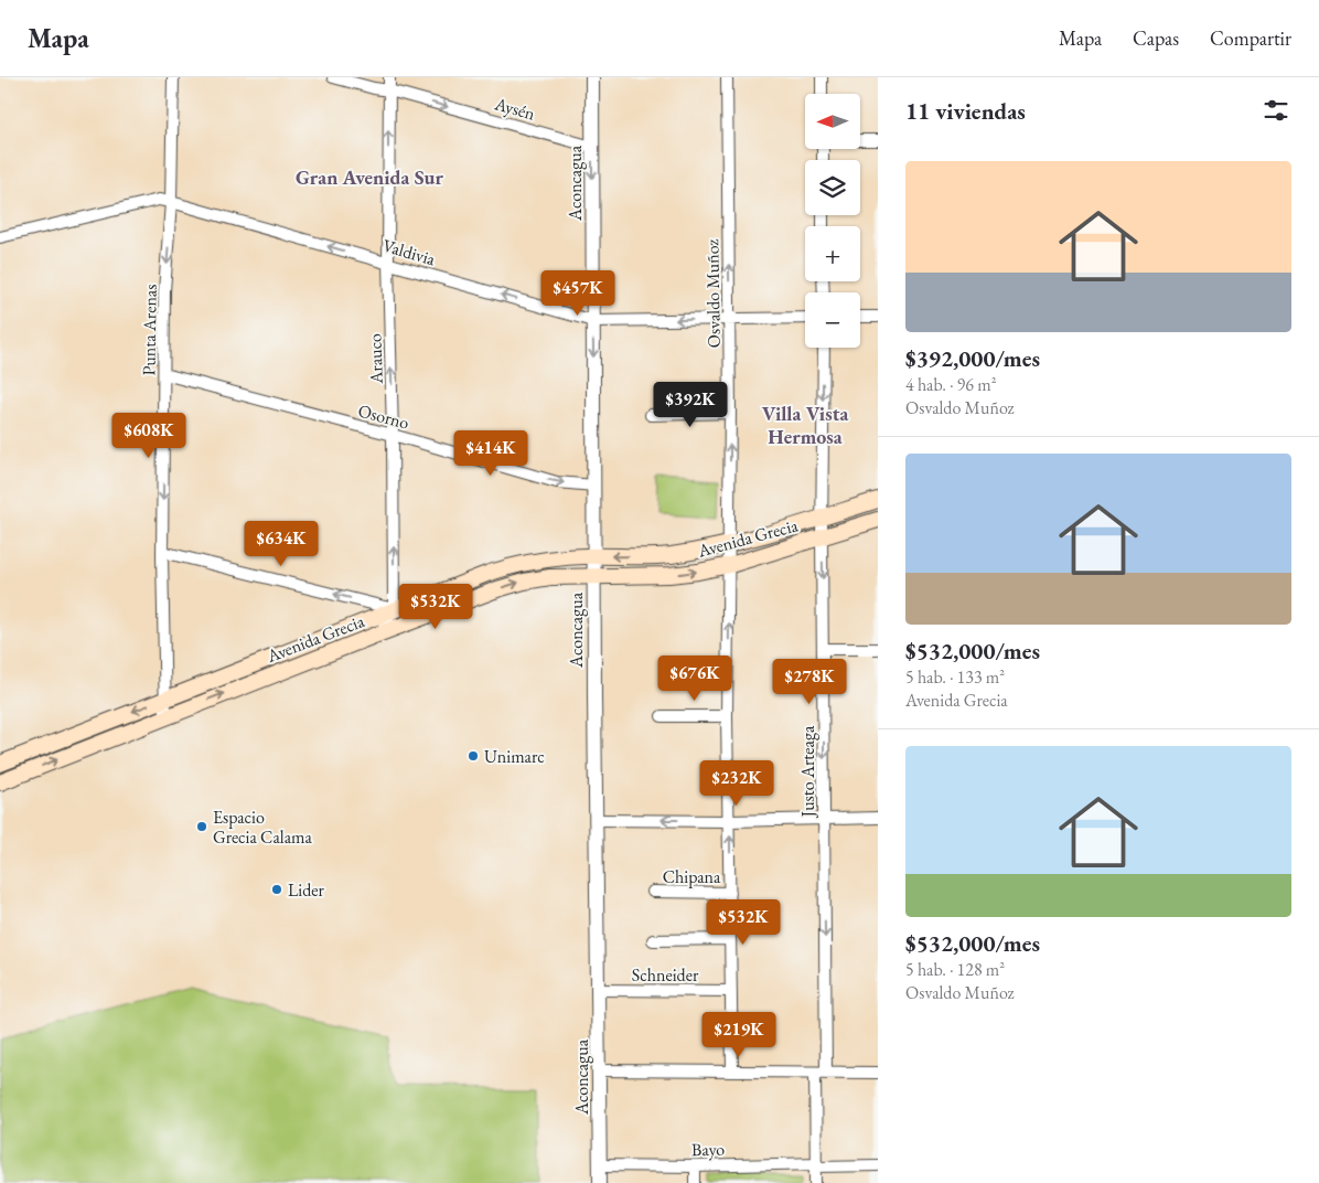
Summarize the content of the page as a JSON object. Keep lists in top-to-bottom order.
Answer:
{
  "streets": {
    "main road": ["Avenida Grecia"],
    "street": [
      "Aysén",
      "Aconcagua",
      "Valdivia",
      "Osvaldo Muñoz",
      "Punta Arenas",
      "Arauco",
      "Osorno",
      "Justo Arteaga",
      "Chipana",
      "Schneider",
      "Bayo"
    ]
  },
  "crossings": [
    ["Aysén", "Aconcagua"],
    ["Aysén", "Arauco"],
    ["Aconcagua", "Valdivia"],
    ["Aconcagua", "Osorno"],
    ["Aconcagua", "Avenida Grecia"],
    ["Aconcagua", "Schneider"],
    ["Aconcagua", "Bayo"],
    ["Valdivia", "Osvaldo Muñoz"],
    ["Valdivia", "Punta Arenas"],
    ["Valdivia", "Arauco"],
    ["Osvaldo Muñoz", "Avenida Grecia"],
    ["Osvaldo Muñoz", "Chipana"],
    ["Osvaldo Muñoz", "Schneider"],
    ["Punta Arenas", "Osorno"],
    ["Punta Arenas", "Avenida Grecia"],
    ["Arauco", "Osorno"],
    ["Arauco", "Avenida Grecia"],
    ["Avenida Grecia", "Justo Arteaga"],
    ["Justo Arteaga", "Bayo"]
  ],
  "one_way": [
    "Aysén",
    "Valdivia",
    "Osvaldo Muñoz",
    "Punta Arenas",
    "Arauco",
    "Osorno",
    "Justo Arteaga"
  ],
  "districts": ["Gran Avenida Sur", "Villa Vista Hermosa"],
  "places": ["Unimarc", "Espacio Grecia Calama", "Lider"],
  "north": "left",
  "page": {
    "header": "Mapa",
    "nav": ["Mapa", "Capas", "Compartir"],
    "heading": "11 viviendas",
    "map_buttons": ["+", "−"],
    "list": [
      {
        "name": "$392,000/mes",
        "note": "4 hab. · 96 m² · Osvaldo Muñoz"
      },
      {
        "name": "$532,000/mes",
        "note": "5 hab. · 133 m² · Avenida Grecia"
      },
      {
        "name": "$532,000/mes",
        "note": "5 hab. · 128 m² · Osvaldo Muñoz"
      }
    ],
    "price": [
      "$457K",
      "$392K",
      "$608K",
      "$414K",
      "$634K",
      "$532K",
      "$676K",
      "$278K",
      "$232K",
      "$532K",
      "$219K"
    ]
  }
}
